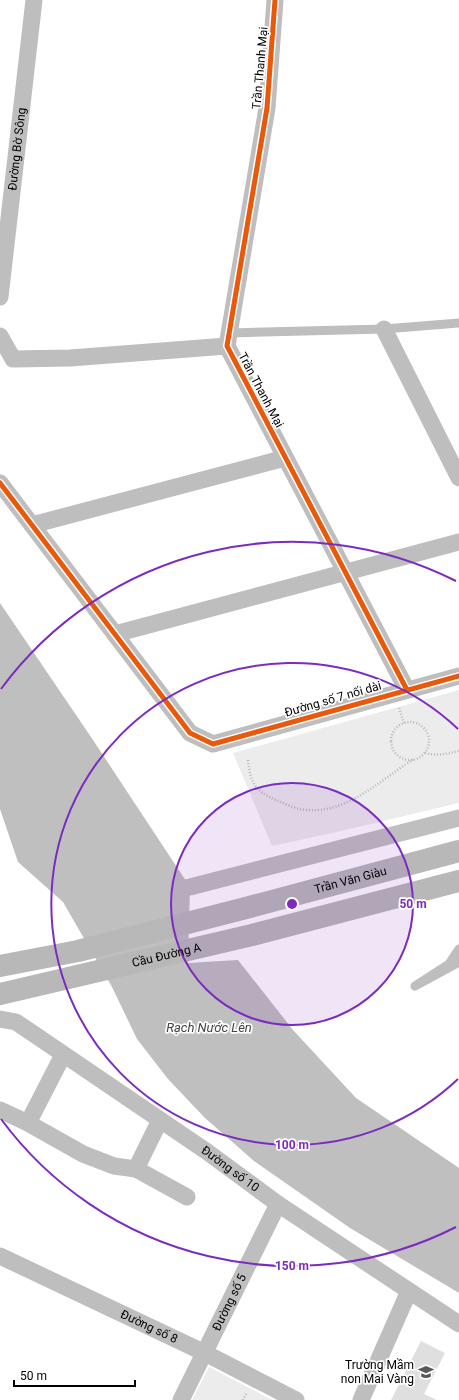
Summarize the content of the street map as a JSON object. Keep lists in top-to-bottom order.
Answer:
{
  "streets": {
    "main road": ["Trần Văn Giàu", "Cầu Đường A"],
    "street": [
      "Trần Thanh Mại",
      "Đường Bờ Sông",
      "Đường số 7 nối dài",
      "Đường số 10",
      "Đường số 5",
      "Đường số 8"
    ]
  },
  "crossings": [
    ["Trần Thanh Mại", "Đường số 7 nối dài"],
    ["Đường số 10", "Đường số 5"],
    ["Đường số 5", "Đường số 8"]
  ],
  "water": ["Rạch Nước Lên"],
  "places": {
    "school or university": ["Trường Mầm non Mai Vàng"]
  },
  "scale_bar": "50 m",
  "rings": ["50 m", "100 m", "150 m"]
}
